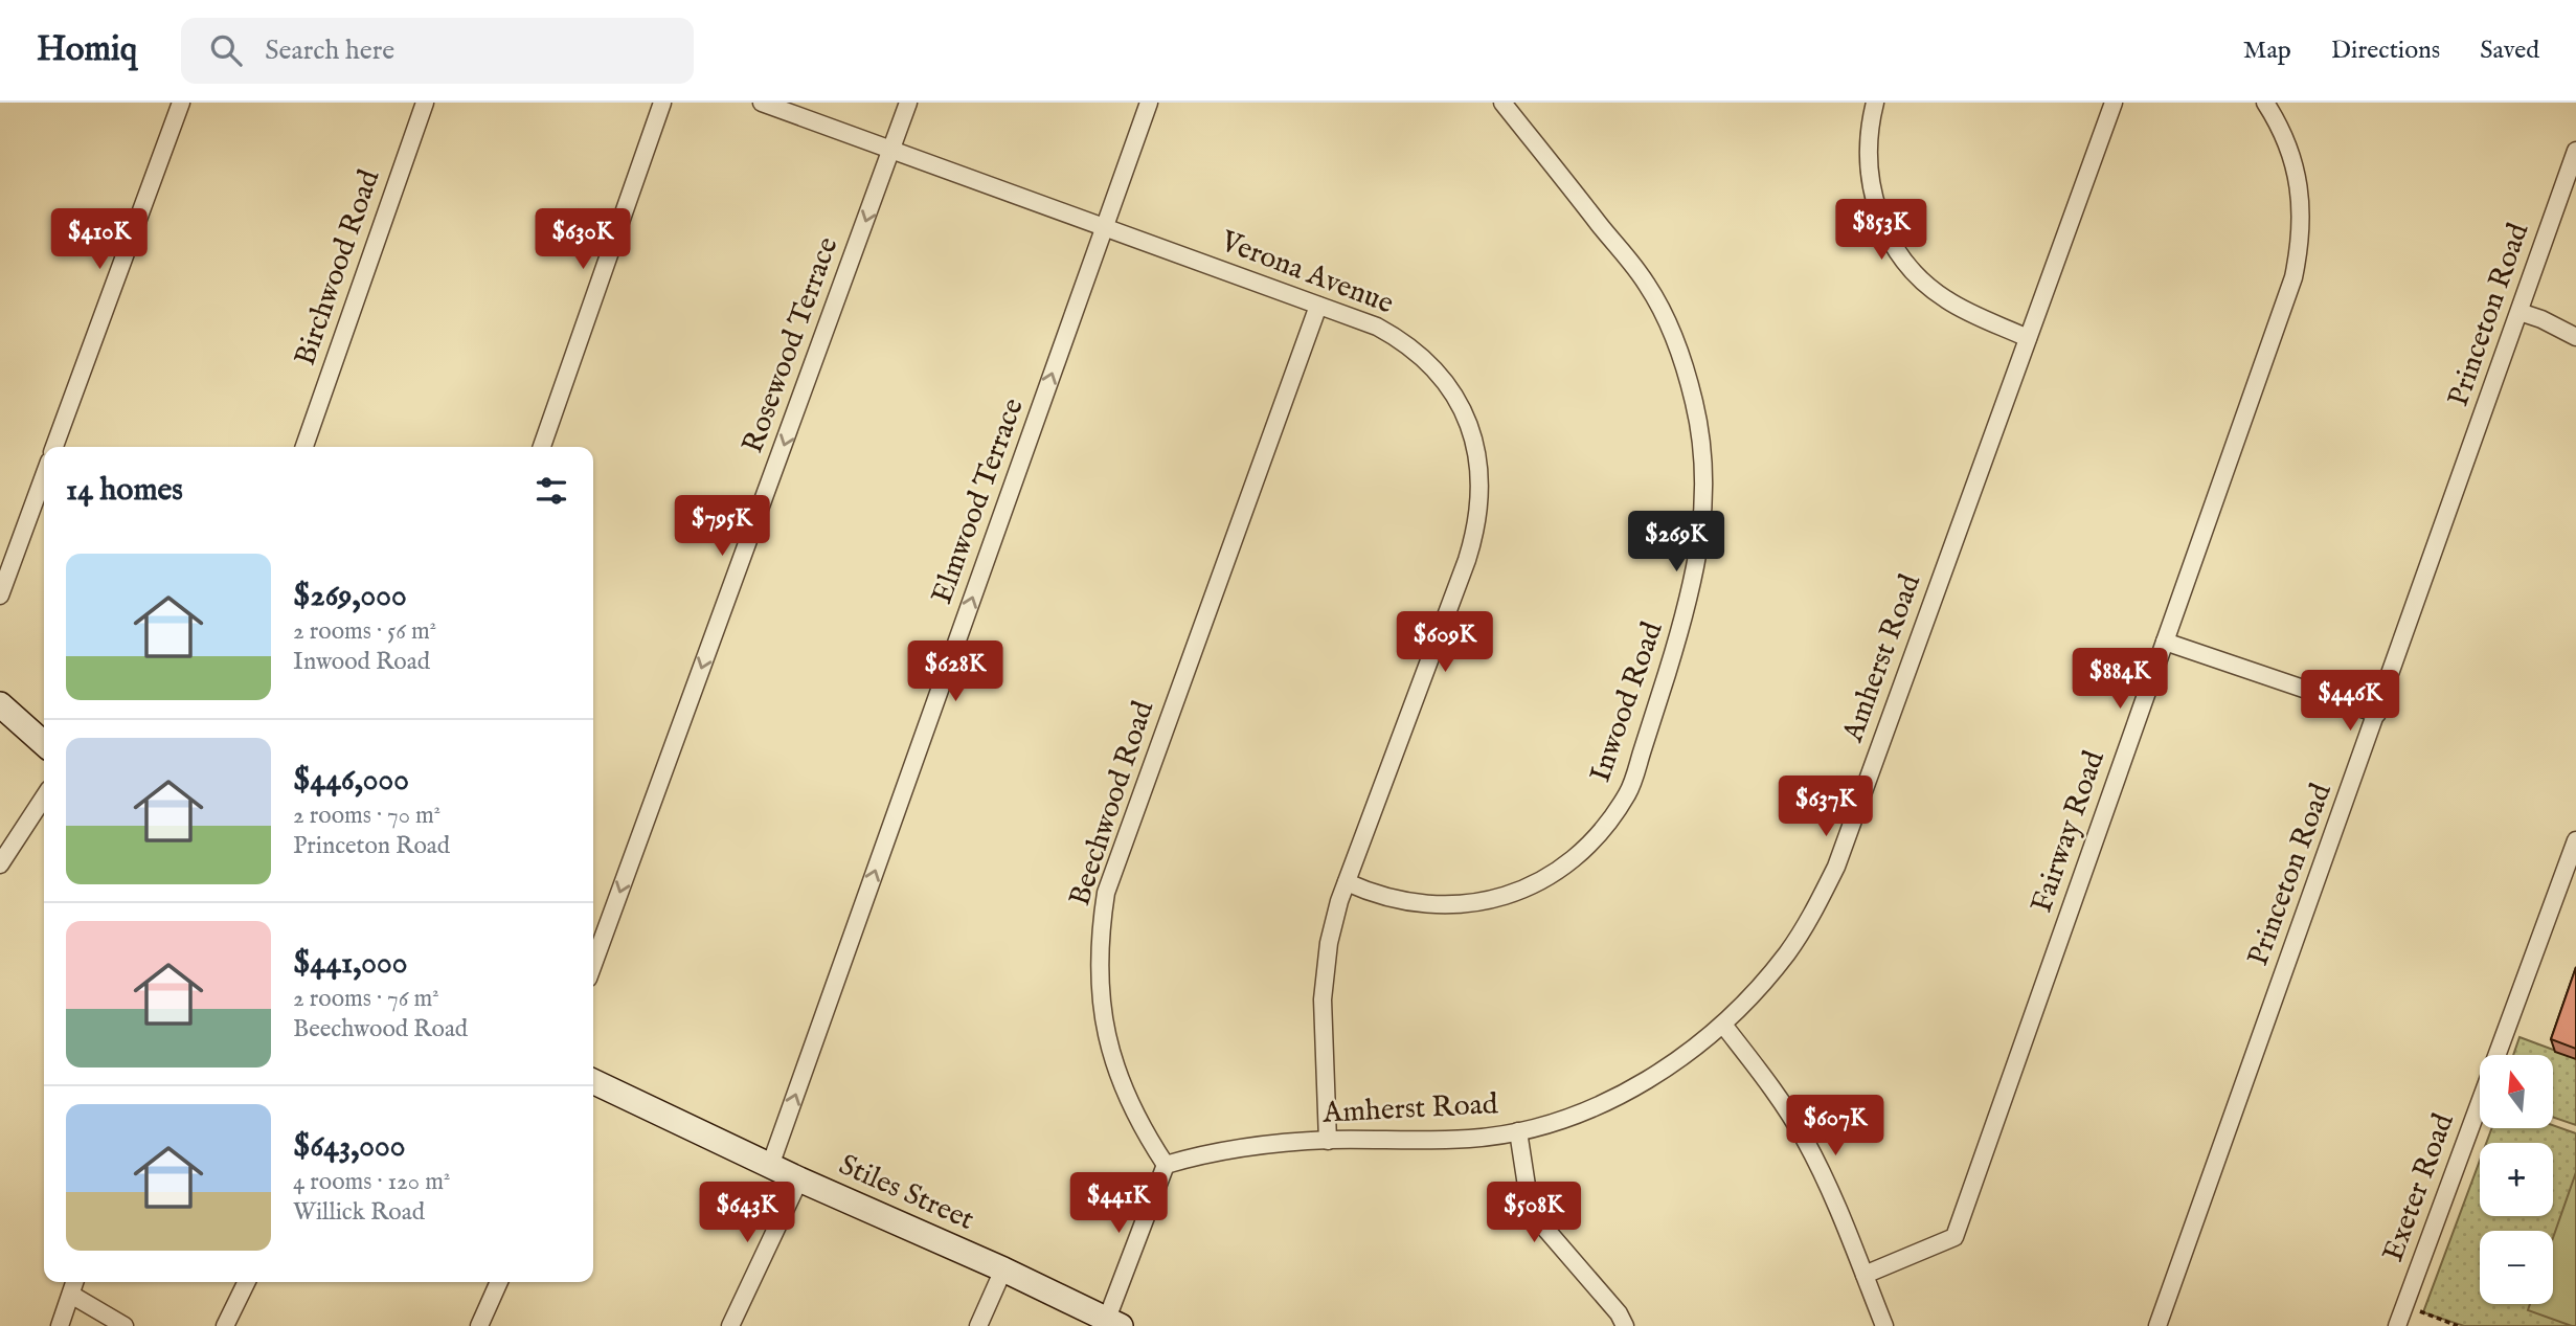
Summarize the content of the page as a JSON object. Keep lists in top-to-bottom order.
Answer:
{
  "streets": {
    "main road": ["Stiles Street"],
    "street": [
      "Birchwood Road",
      "Verona Avenue",
      "Princeton Road",
      "Rosewood Terrace",
      "Elmwood Terrace",
      "Amherst Road",
      "Inwood Road",
      "Beechwood Road",
      "Fairway Road",
      "Exeter Road"
    ]
  },
  "crossings": [
    ["Verona Avenue", "Rosewood Terrace"],
    ["Verona Avenue", "Elmwood Terrace"],
    ["Verona Avenue", "Amherst Road"],
    ["Verona Avenue", "Inwood Road"],
    ["Verona Avenue", "Beechwood Road"],
    ["Elmwood Terrace", "Stiles Street"],
    ["Amherst Road", "Beechwood Road"]
  ],
  "one_way": ["Rosewood Terrace", "Elmwood Terrace"],
  "north": "top",
  "page": {
    "header": "Homiq",
    "search": "Search here",
    "nav": ["Map", "Directions", "Saved"],
    "price": [
      "$853K",
      "$410K",
      "$630K",
      "$795K",
      "$269K",
      "$609K",
      "$628K",
      "$884K",
      "$446K",
      "$637K",
      "$607K",
      "$441K",
      "$643K",
      "$508K"
    ],
    "heading": "14 homes",
    "list": [
      {
        "name": "$269,000",
        "note": "2 rooms · 56 m² · Inwood Road"
      },
      {
        "name": "$446,000",
        "note": "2 rooms · 70 m² · Princeton Road"
      },
      {
        "name": "$441,000",
        "note": "2 rooms · 76 m² · Beechwood Road"
      },
      {
        "name": "$643,000",
        "note": "4 rooms · 120 m² · Willick Road"
      }
    ],
    "map_buttons": ["+", "−"]
  }
}
